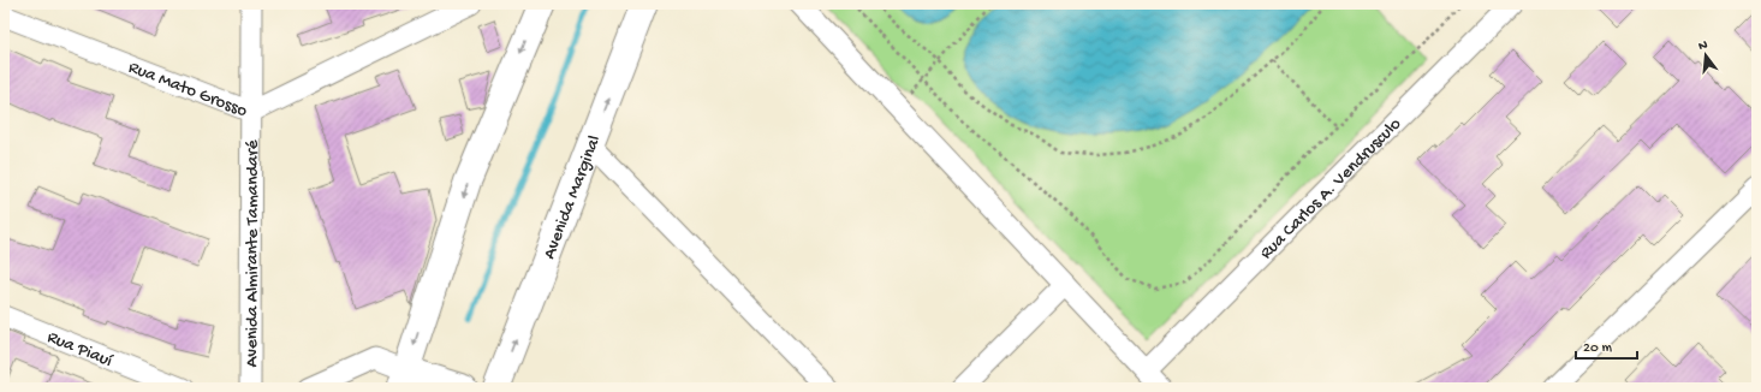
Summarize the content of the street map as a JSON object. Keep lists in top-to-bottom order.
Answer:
{
  "streets": {
    "street": [
      "Rua Mato Grosso",
      "Rua Carlos A. Vendrusculo",
      "Avenida Marginal",
      "Avenida Almirante Tamandaré",
      "Rua Piauí"
    ]
  },
  "crossings": [
    ["Rua Mato Grosso", "Avenida Almirante Tamandaré"]
  ],
  "scale_bar": "20 m",
  "north": "top"
}
